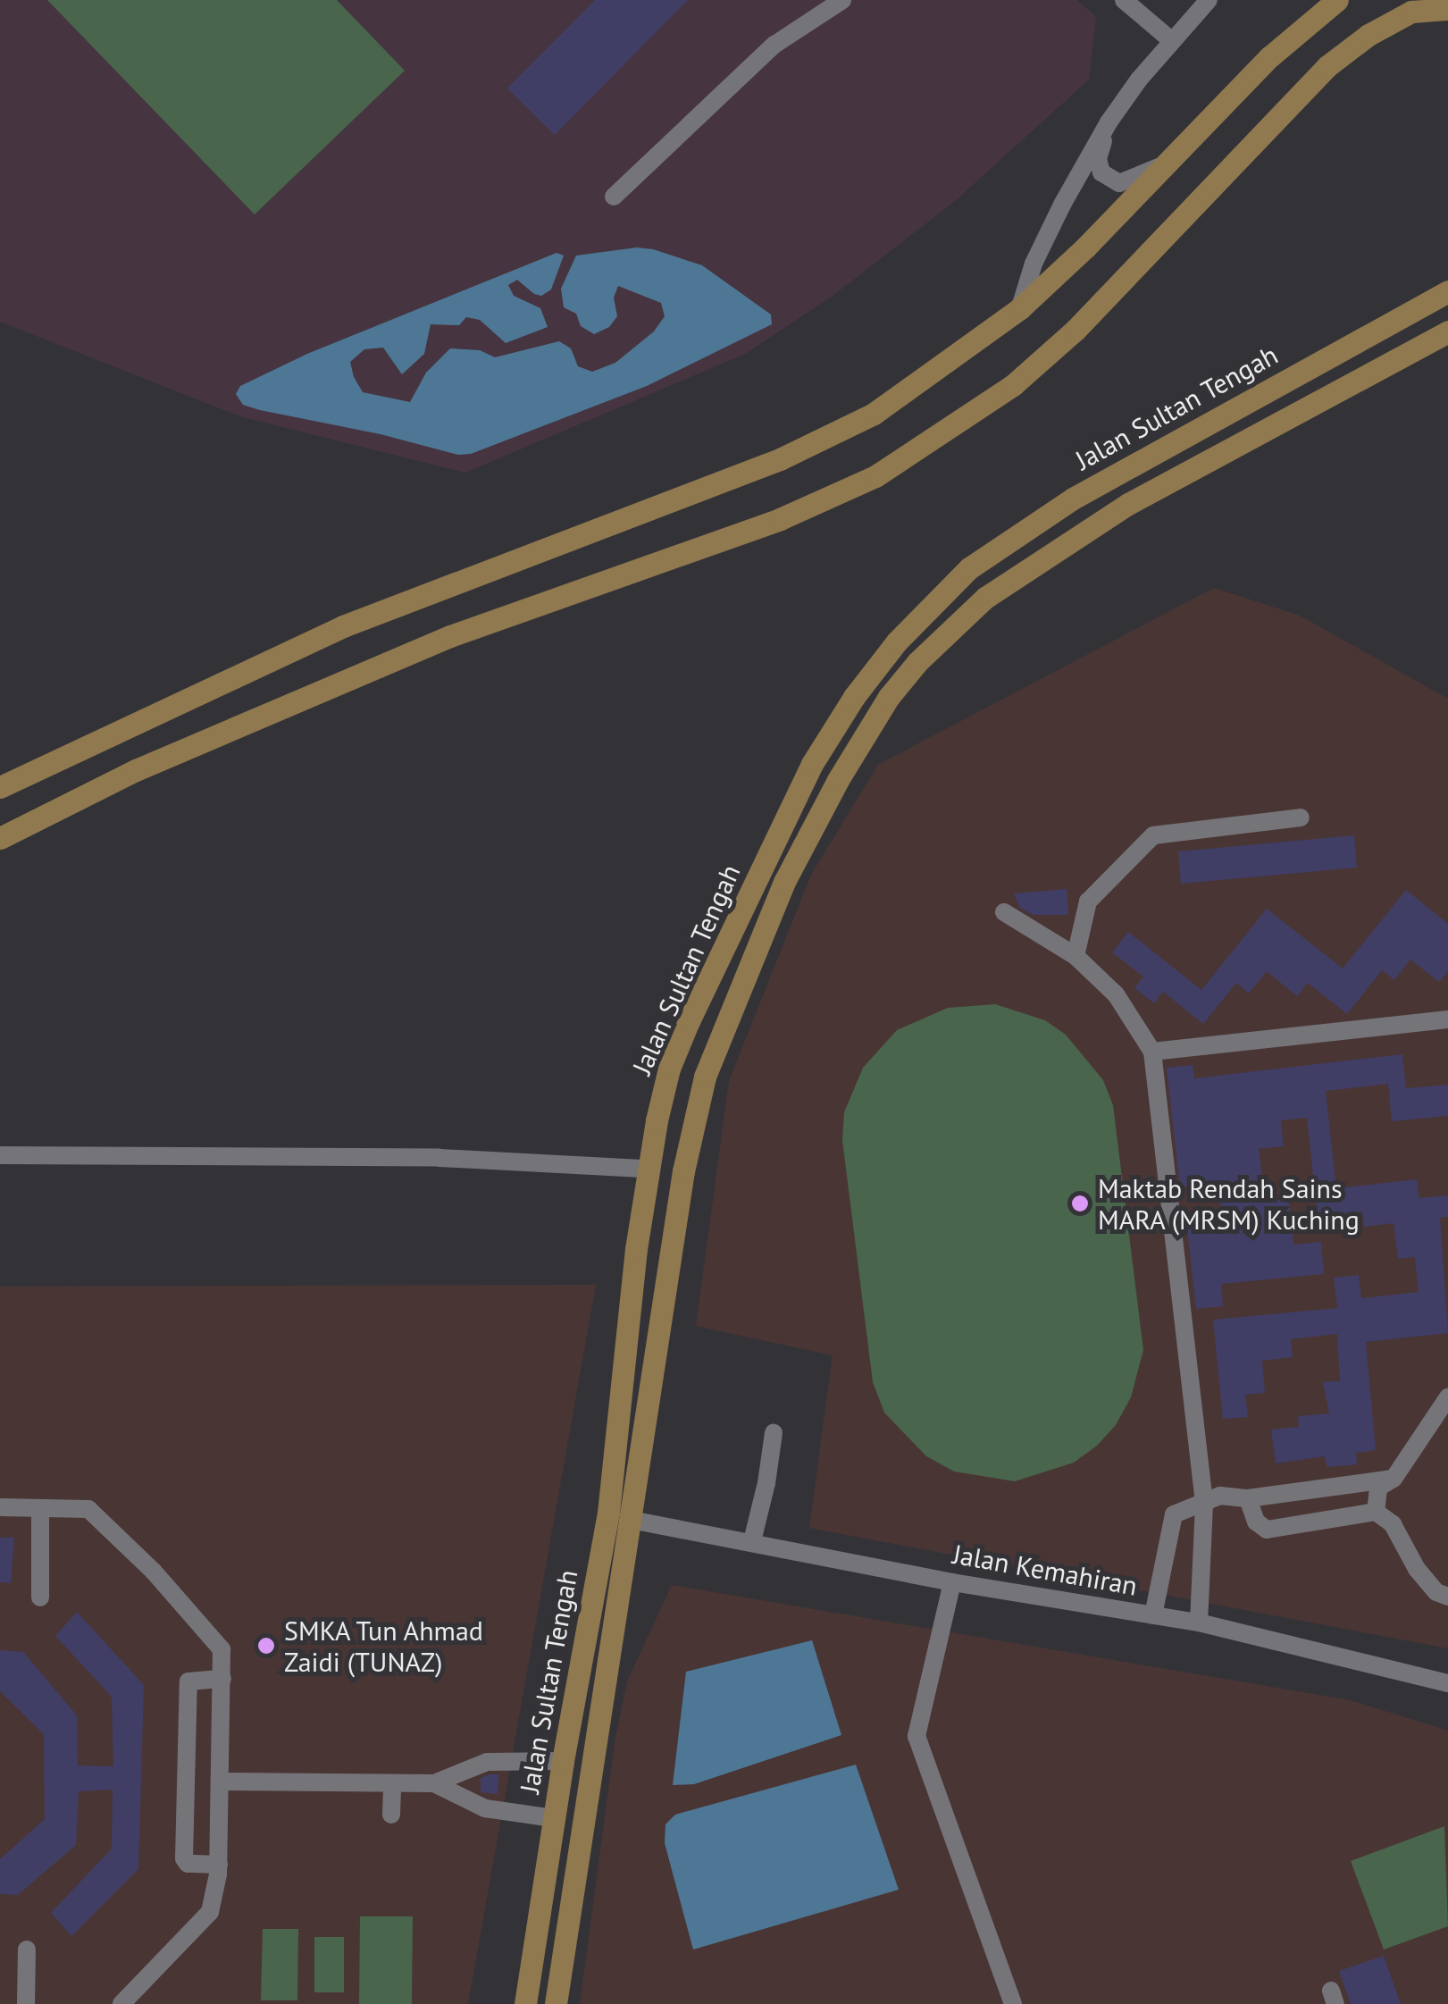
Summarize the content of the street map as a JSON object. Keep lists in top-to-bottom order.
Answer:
{
  "streets": {
    "main road": ["Jalan Sultan Tengah"],
    "street": ["Jalan Kemahiran"]
  },
  "crossings": [
    ["Jalan Sultan Tengah", "Jalan Kemahiran"]
  ],
  "places": ["Maktab Rendah Sains MARA (MRSM) Kuching", "SMKA Tun Ahmad Zaidi (TUNAZ)"]
}
